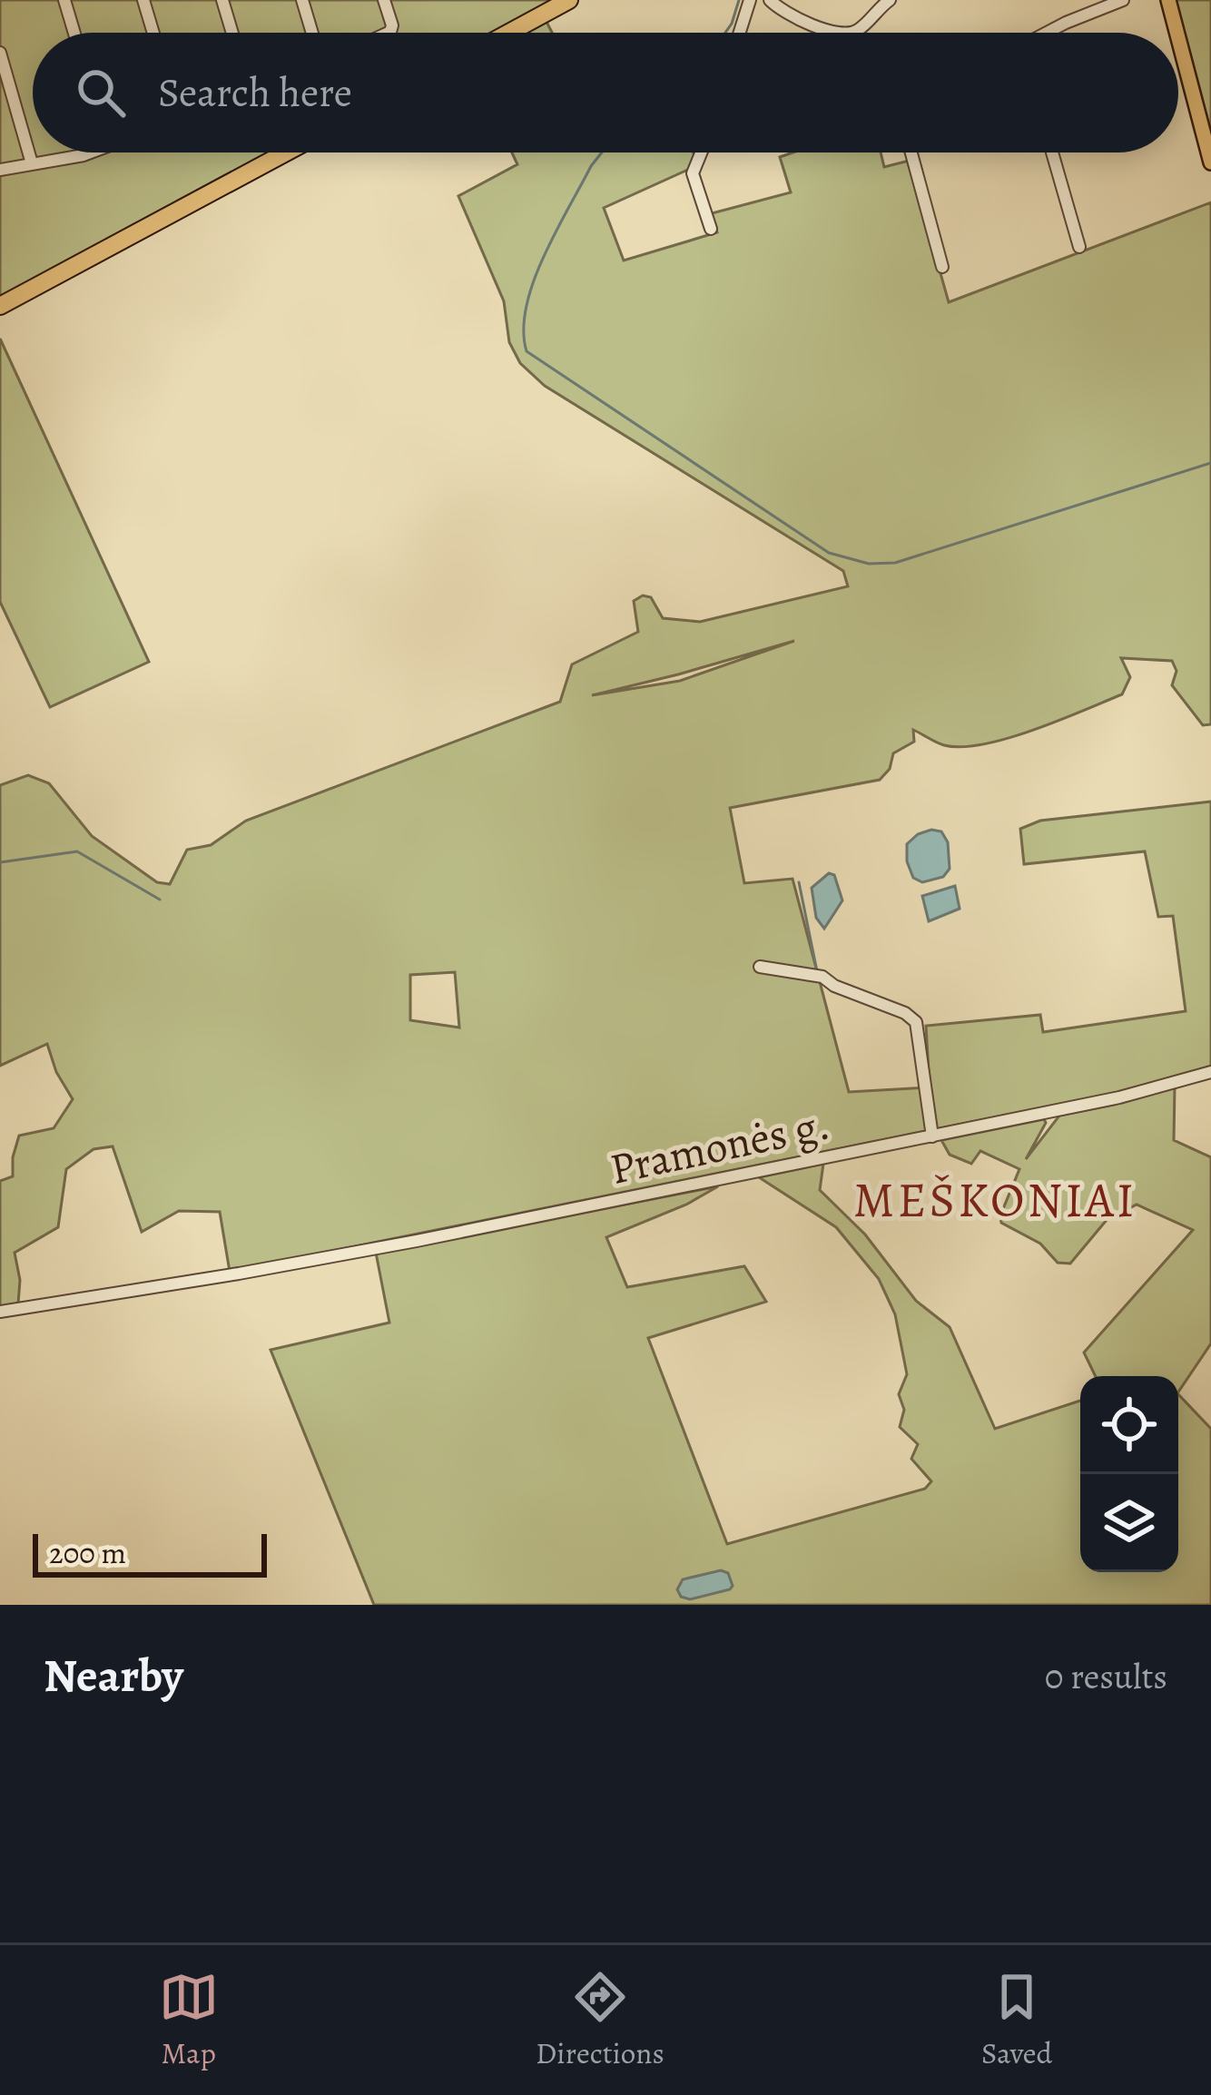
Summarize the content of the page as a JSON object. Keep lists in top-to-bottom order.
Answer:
{
  "streets": {
    "street": ["Pramonės g."]
  },
  "districts": ["MEŠKONIAI"],
  "scale_bar": "200 m",
  "page": {
    "search": "Search here",
    "scale": "200 m",
    "heading": ["Nearby", "0 results"],
    "nav": ["Map", "Directions", "Saved"]
  }
}
